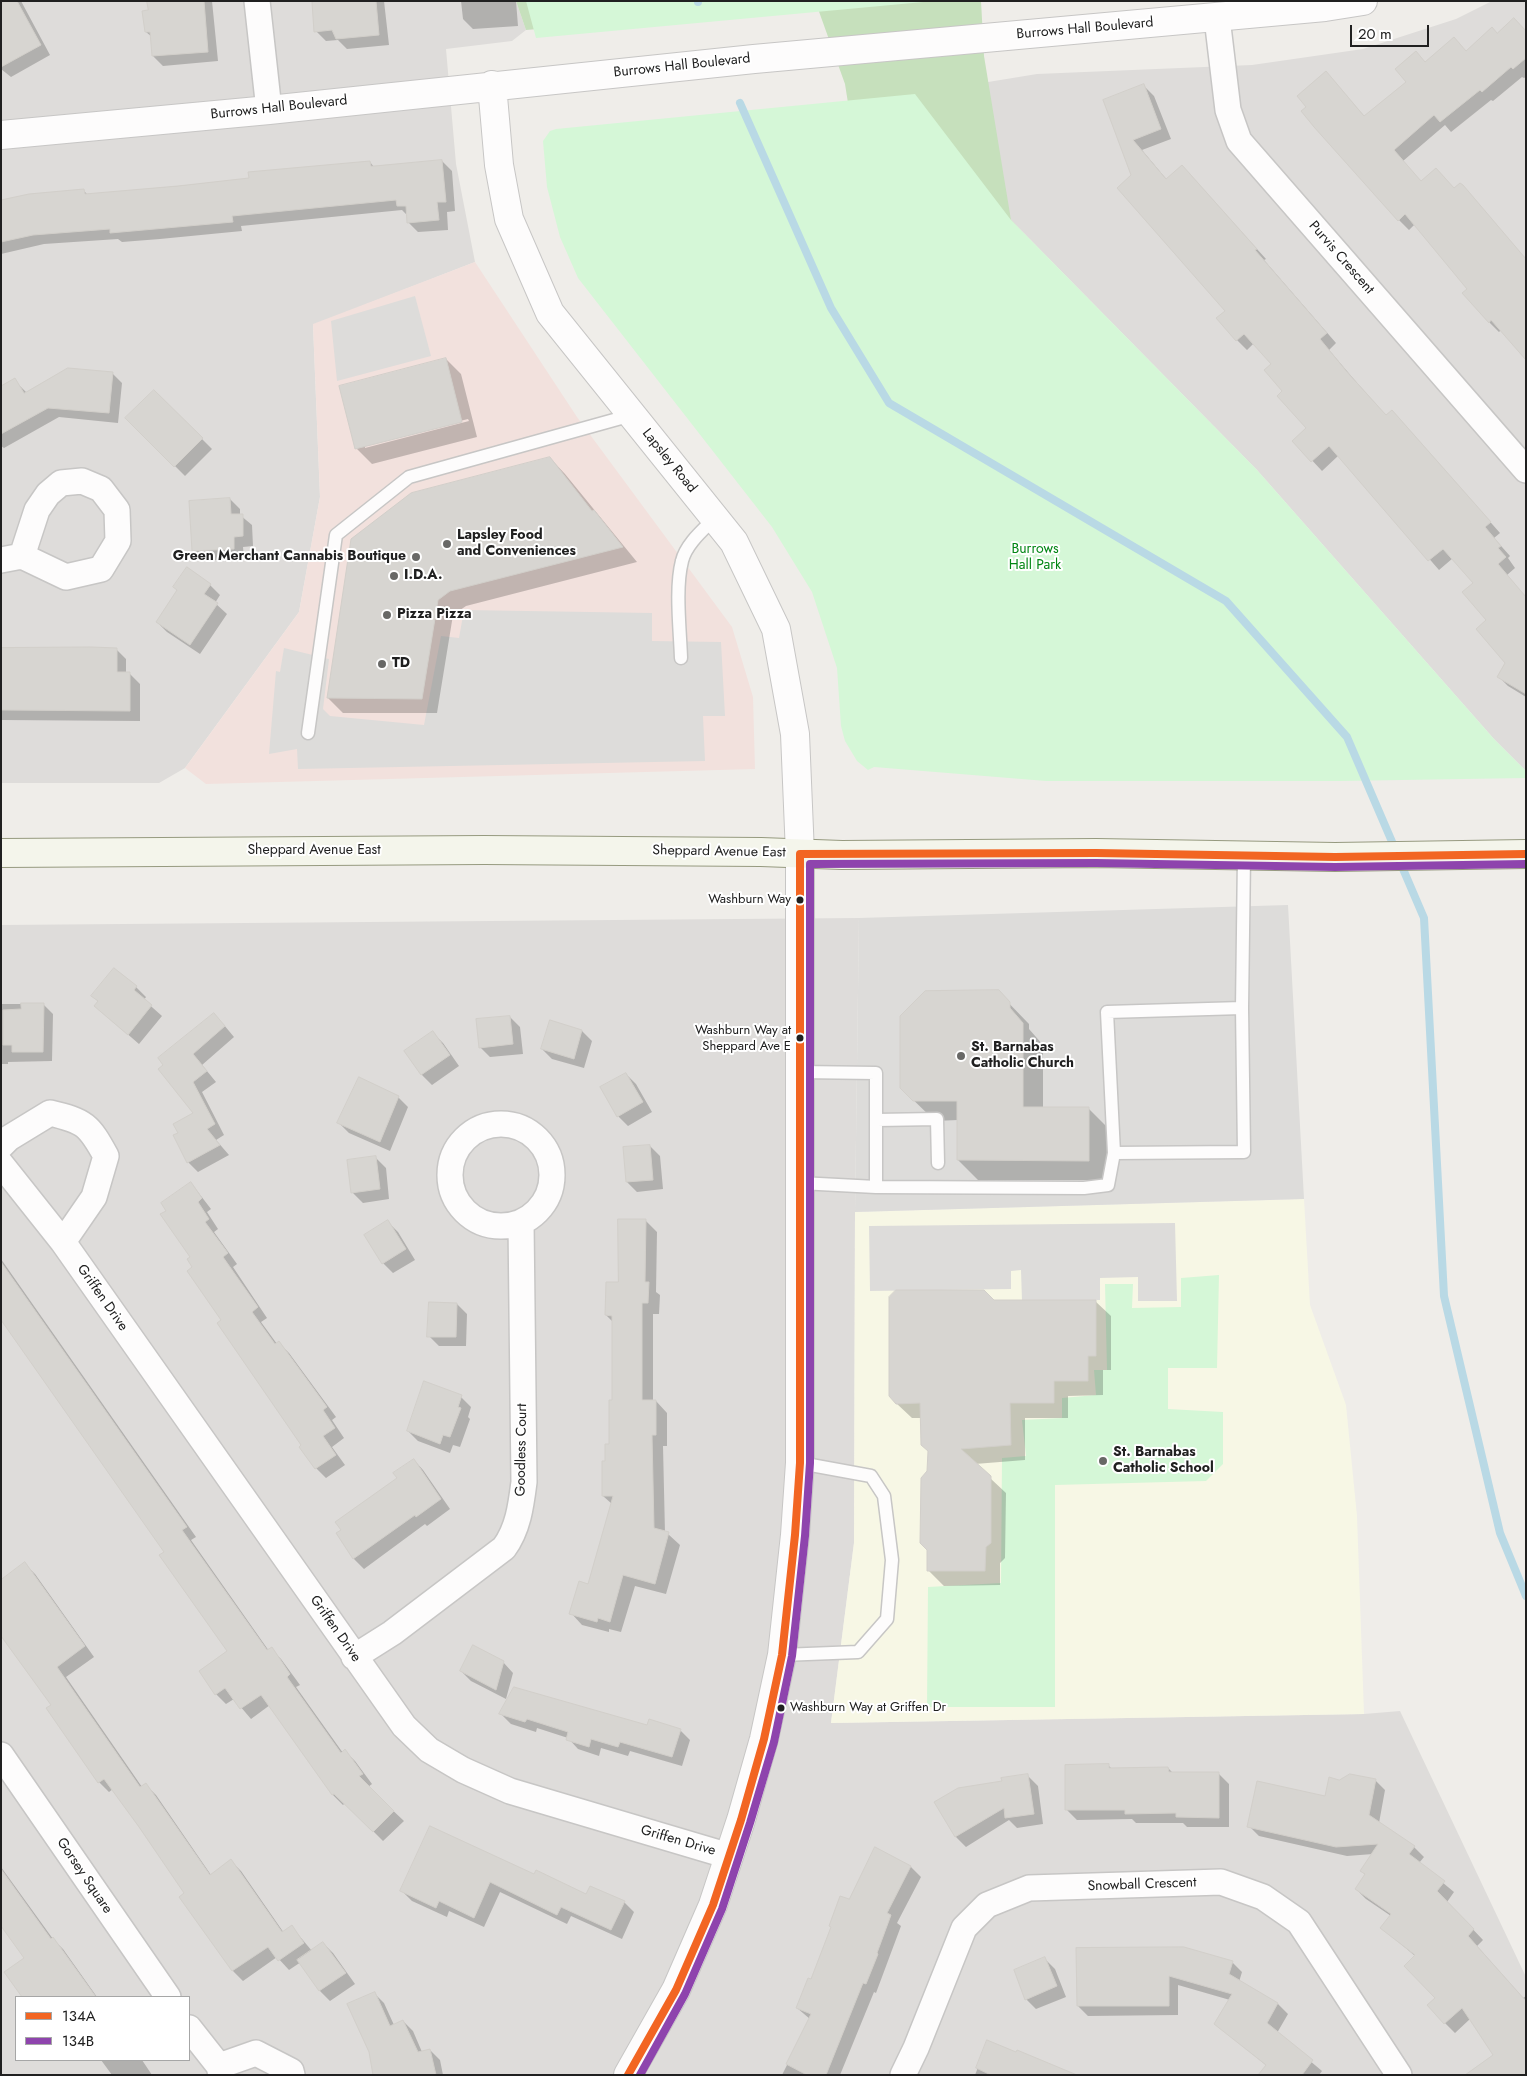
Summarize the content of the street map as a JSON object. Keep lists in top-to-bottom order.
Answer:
{
  "streets": {
    "main road": ["Sheppard Avenue East"],
    "street": [
      "Burrows Hall Boulevard",
      "Purvis Crescent",
      "Lapsley Road",
      "Griffen Drive",
      "Goodless Court",
      "Gorsey Square",
      "Snowball Crescent"
    ]
  },
  "crossings": [
    ["Burrows Hall Boulevard", "Purvis Crescent"],
    ["Burrows Hall Boulevard", "Lapsley Road"],
    ["Lapsley Road", "Sheppard Avenue East"],
    ["Griffen Drive", "Goodless Court"]
  ],
  "parks": ["Burrows Hall Park"],
  "places": [
    "Lapsley Food and Conveniences",
    "Green Merchant Cannabis Boutique",
    "I.D.A.",
    "Pizza Pizza",
    "TD",
    "Washburn Way",
    "Washburn Way at Sheppard Ave E",
    "St. Barnabas Catholic Church",
    "St. Barnabas Catholic School",
    "Washburn Way at Griffen Dr"
  ],
  "lines": ["transit line 134A", "transit line 134B"],
  "legend": ["134A", "134B"],
  "scale_bar": "20 m"
}
